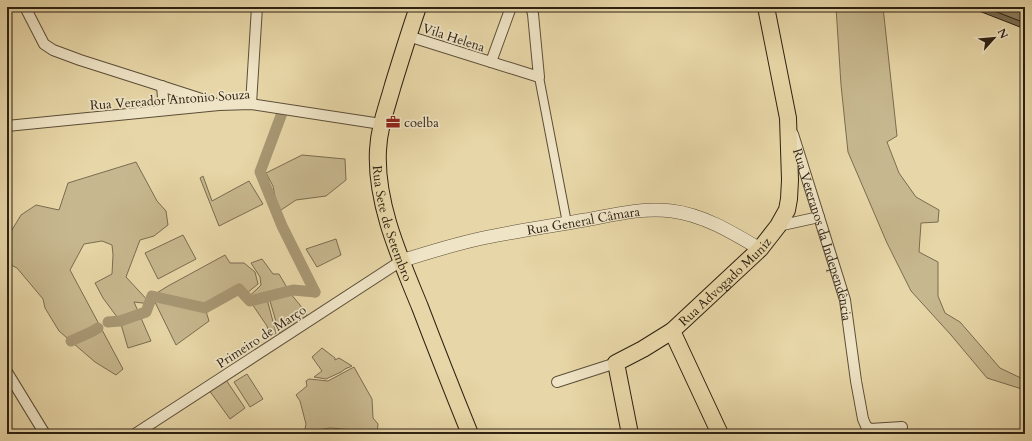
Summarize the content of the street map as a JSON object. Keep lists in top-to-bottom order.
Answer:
{
  "streets": {
    "main road": ["Rua Sete de Setembro", "Rua Veteranos da Independência", "Rua Advogado Muniz"],
    "street": [
      "Vila Helena",
      "Rua Vereador Antonio Souza",
      "Rua General Câmara",
      "Primeiro de Março"
    ]
  },
  "crossings": [
    ["Vila Helena", "Rua Sete de Setembro"],
    ["Rua Vereador Antonio Souza", "Rua Sete de Setembro"],
    ["Rua General Câmara", "Rua Sete de Setembro"],
    ["Rua General Câmara", "Rua Advogado Muniz"],
    ["Rua General Câmara", "Primeiro de Março"],
    ["Rua Sete de Setembro", "Primeiro de Março"],
    ["Rua Veteranos da Independência", "Rua Advogado Muniz"]
  ],
  "places": {
    "office": ["coelba"]
  },
  "north": "top right"
}
